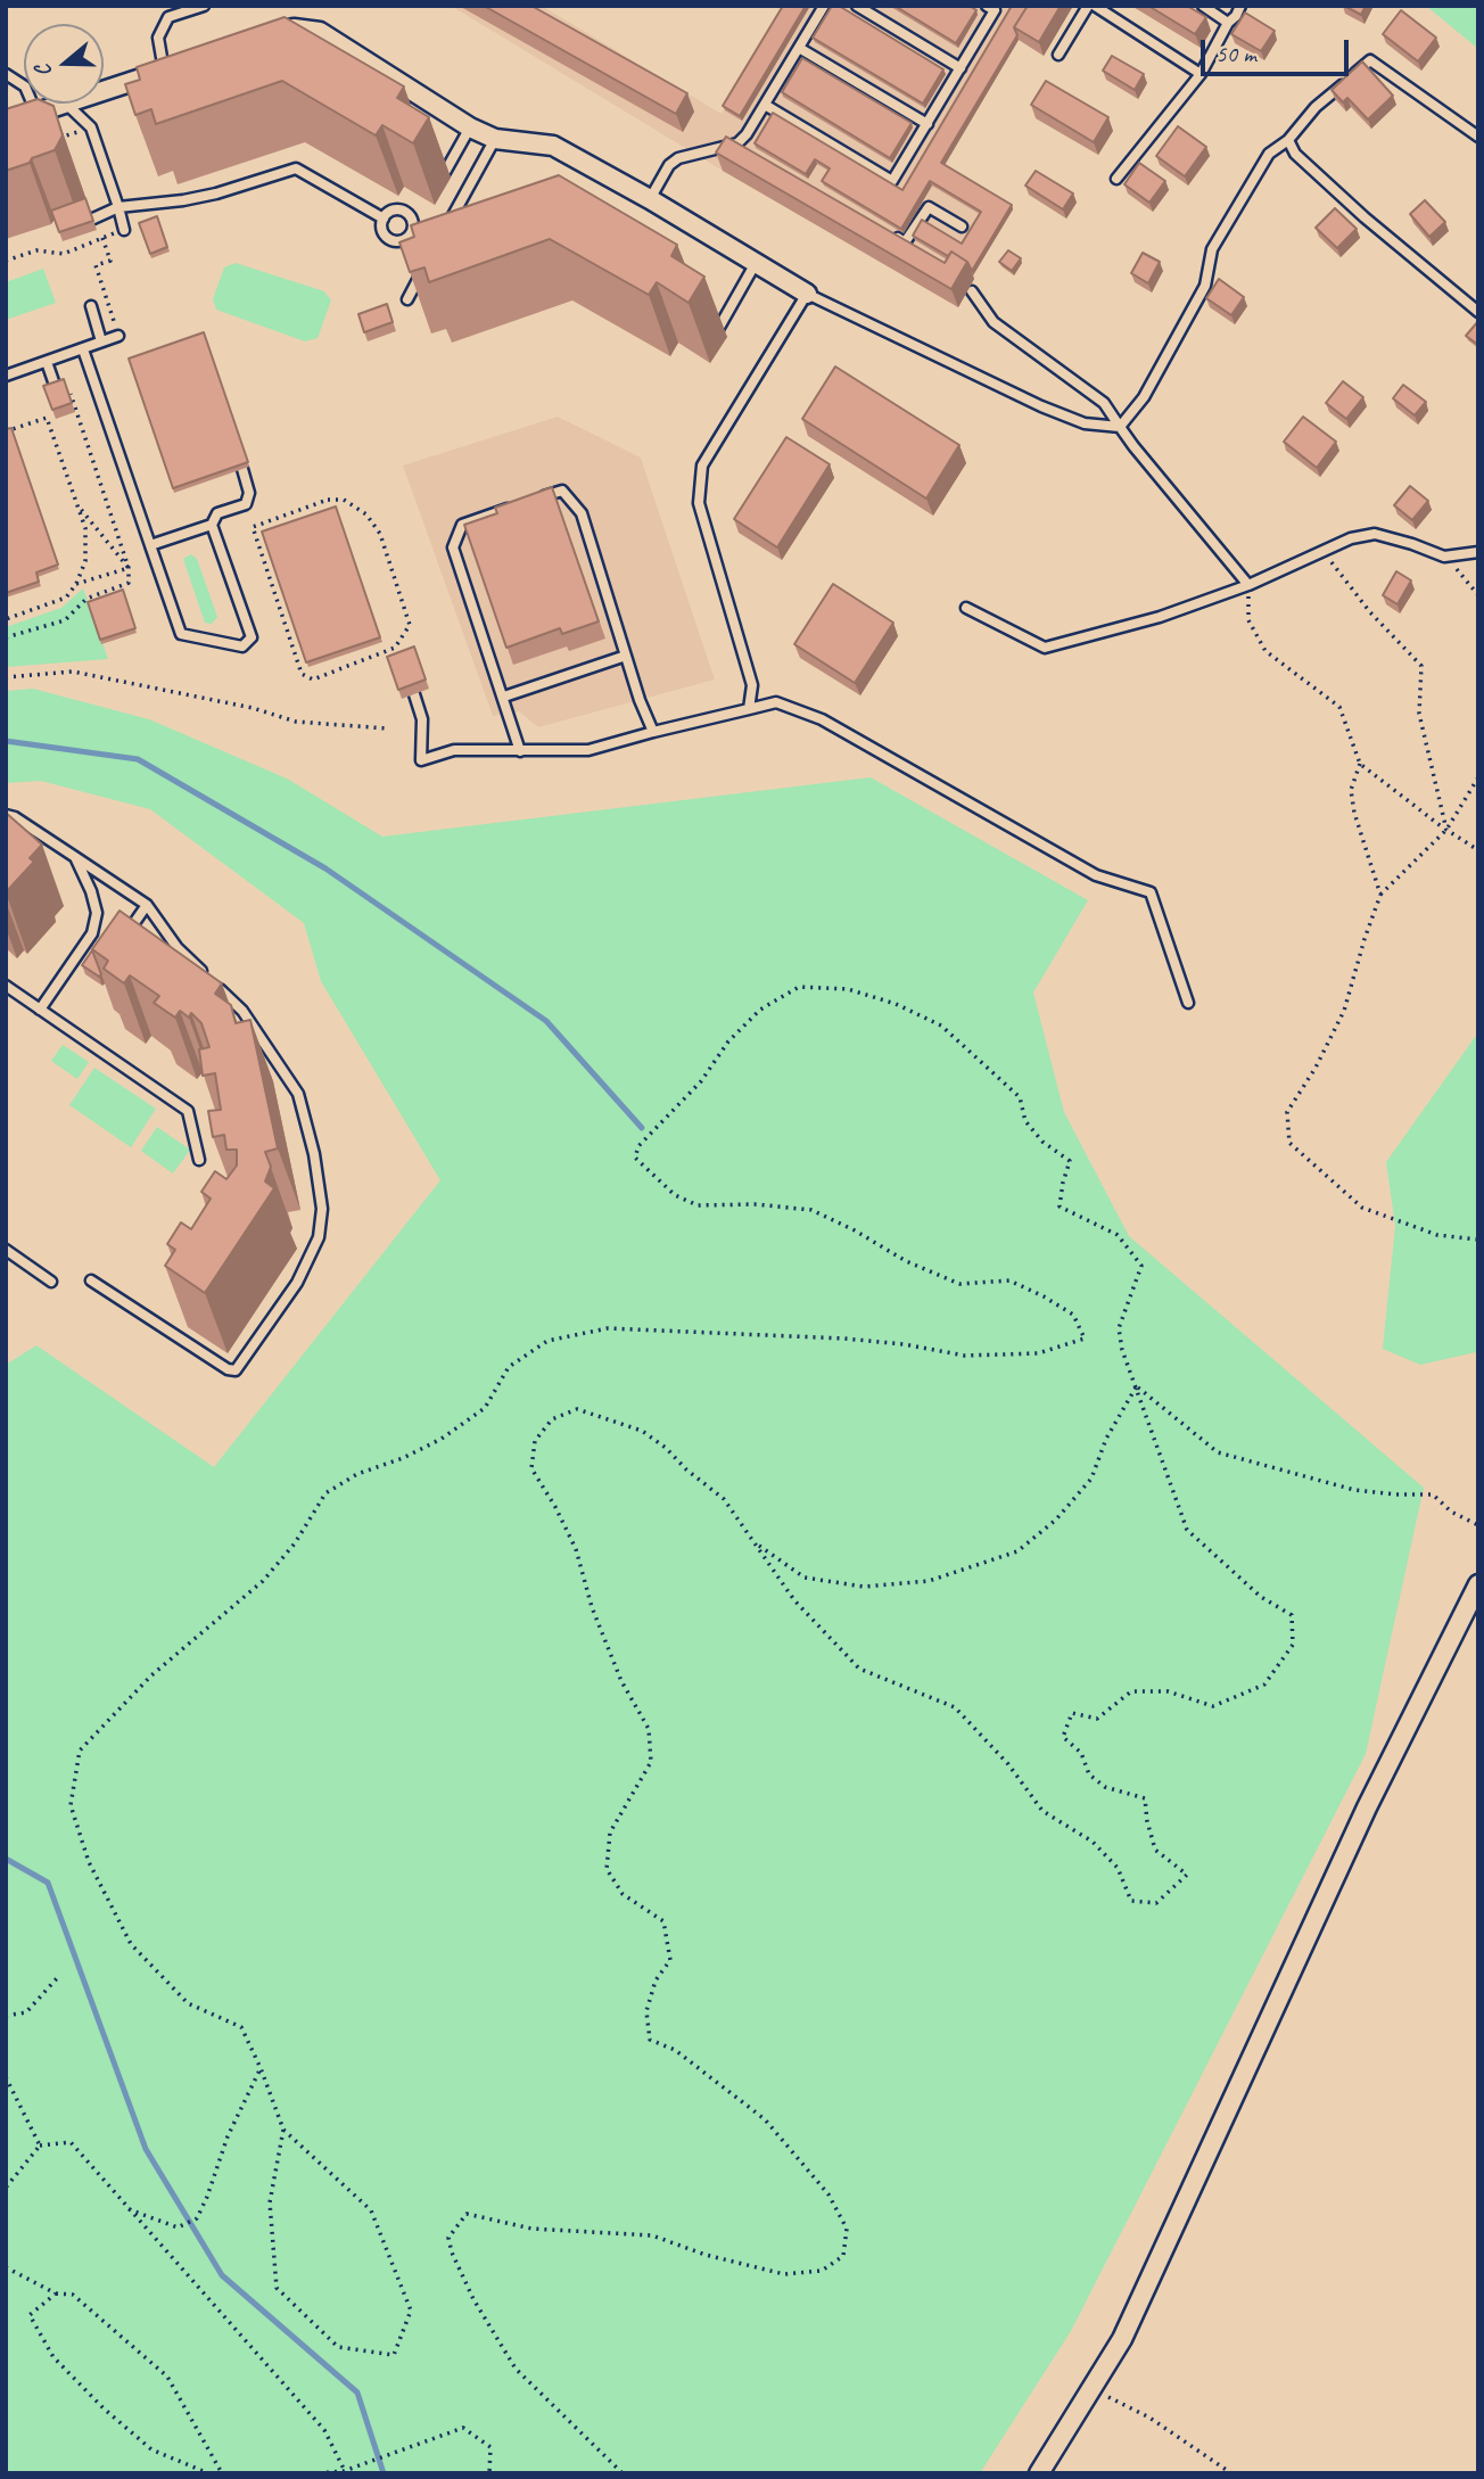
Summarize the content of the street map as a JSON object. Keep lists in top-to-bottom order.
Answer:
{
  "scale_bar": "50 m",
  "north": "left"
}
